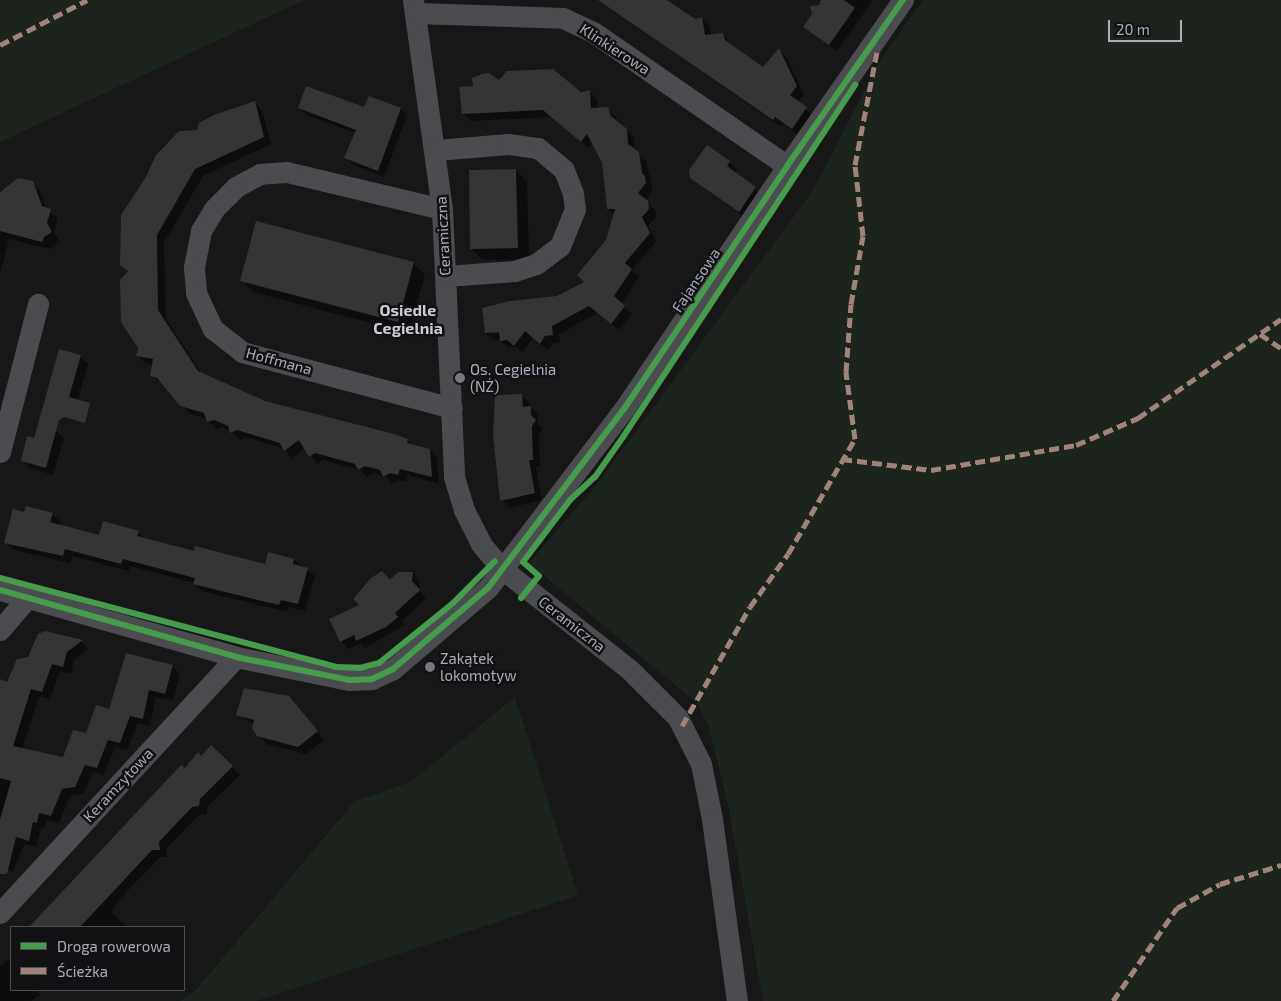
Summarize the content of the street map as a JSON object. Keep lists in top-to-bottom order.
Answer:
{
  "streets": {
    "street": [
      "Klinkierowa",
      "Ceramiczna",
      "Fajansowa",
      "Hoffmana",
      "Keramzytowa"
    ]
  },
  "crossings": [
    ["Klinkierowa", "Ceramiczna"],
    ["Klinkierowa", "Fajansowa"],
    ["Ceramiczna", "Fajansowa"],
    ["Ceramiczna", "Hoffmana"],
    ["Fajansowa", "Keramzytowa"]
  ],
  "districts": ["Osiedle Cegielnia"],
  "places": ["Os. Cegielnia (NŻ)", "Zakątek lokomotyw"],
  "legend": ["Droga rowerowa", "Ścieżka"],
  "scale_bar": "20 m"
}
